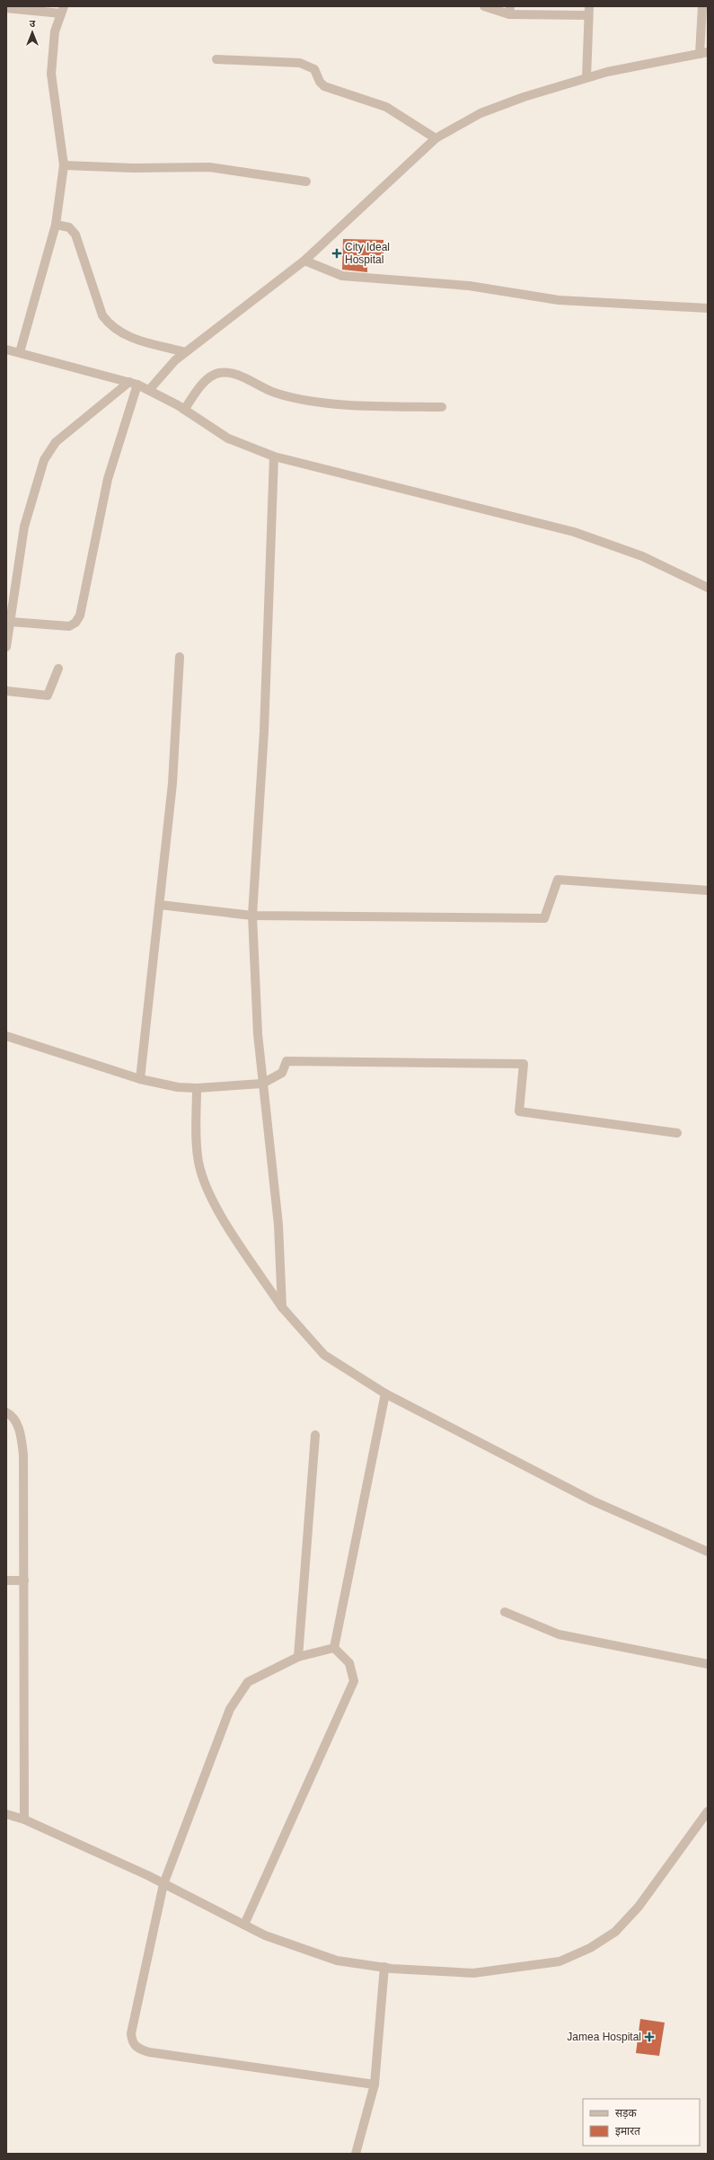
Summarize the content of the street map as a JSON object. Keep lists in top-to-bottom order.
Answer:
{
  "places": {
    "health": ["City Ideal Hospital", "Jamea Hospital"]
  },
  "legend": ["सड़क", "इमारत"],
  "north": "top"
}
